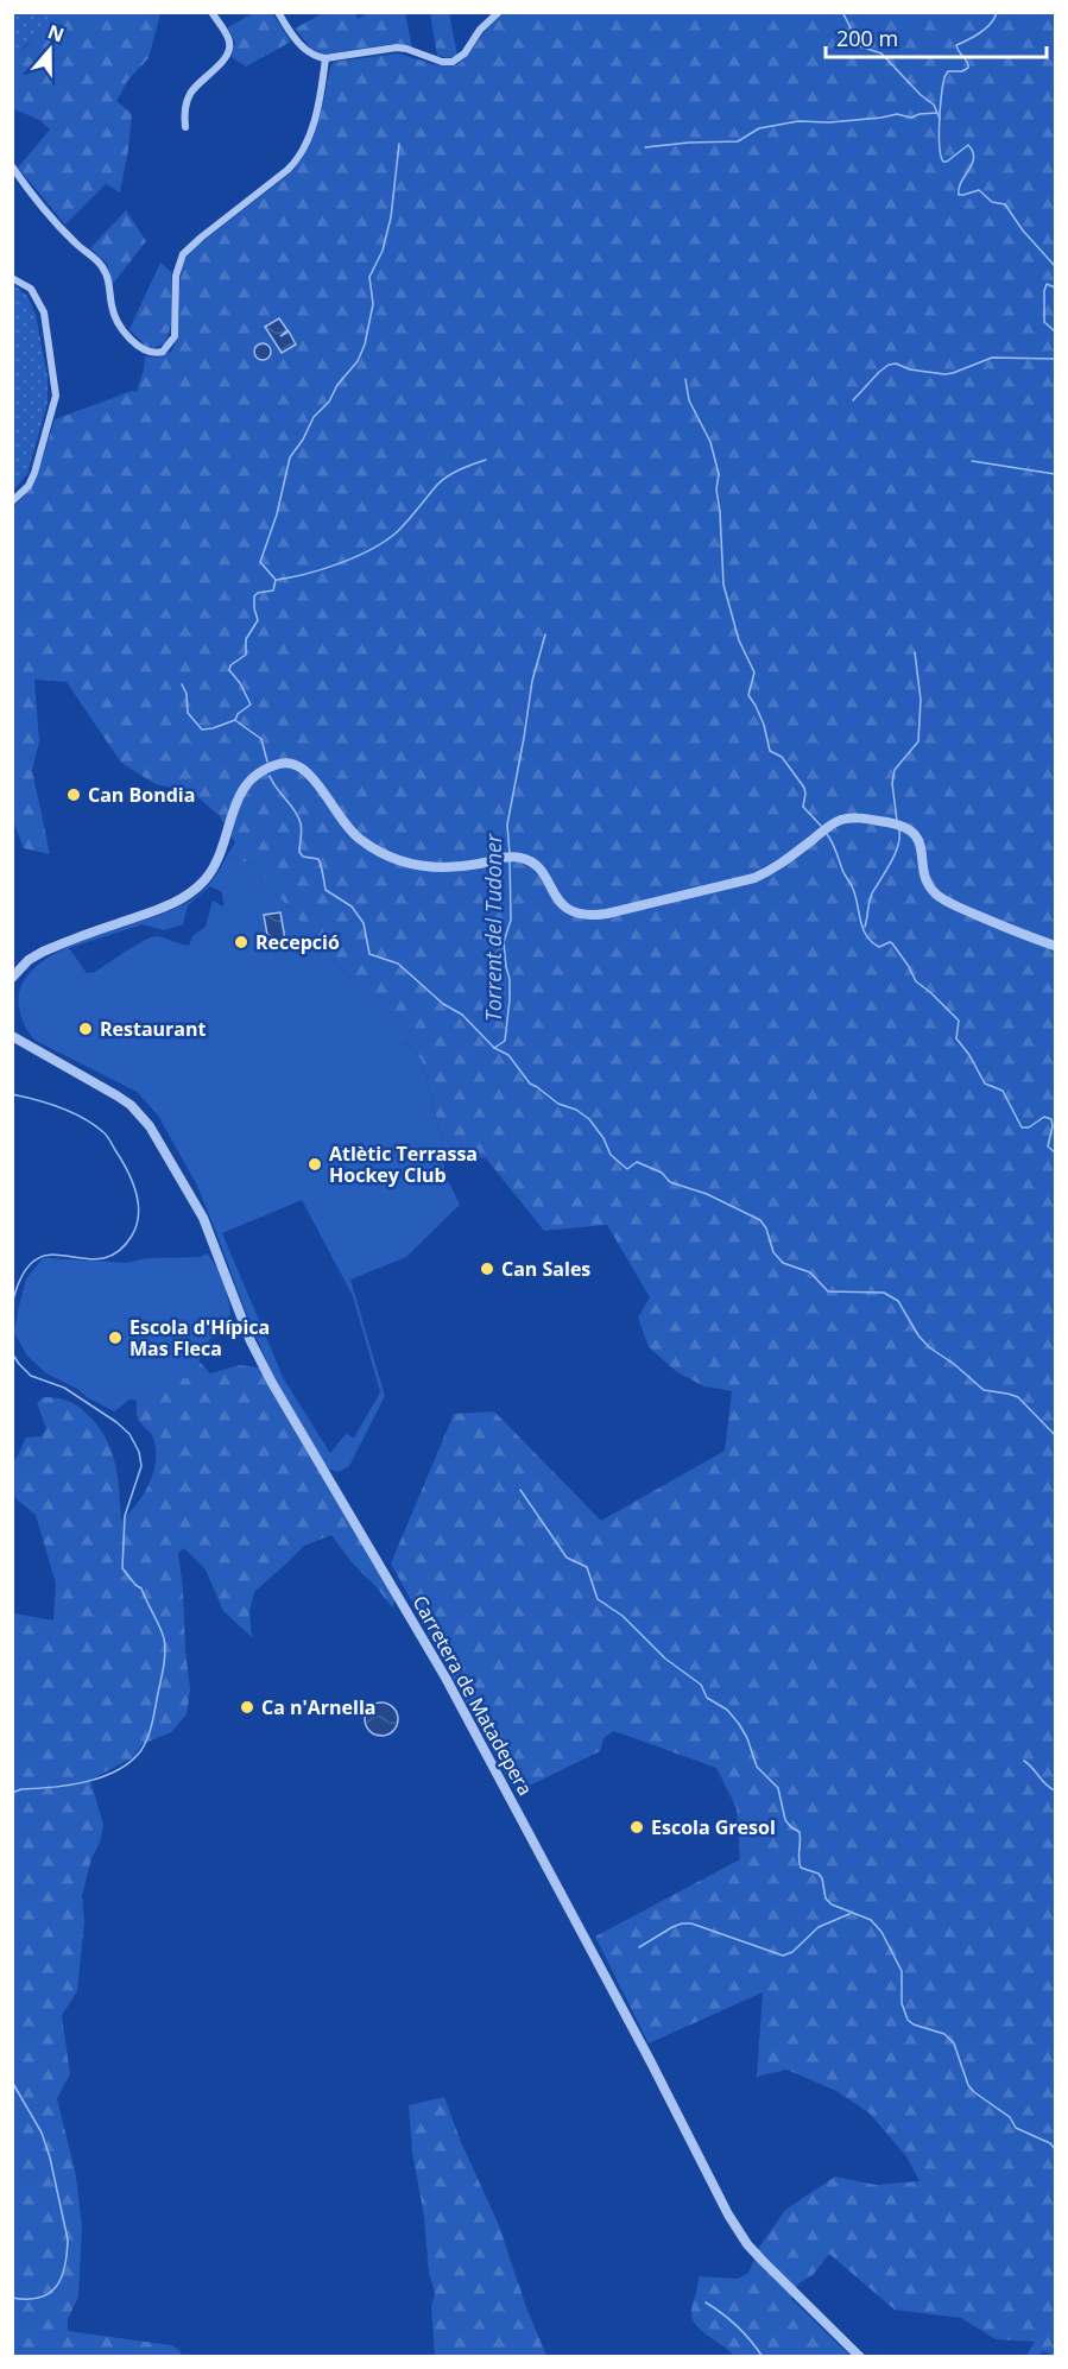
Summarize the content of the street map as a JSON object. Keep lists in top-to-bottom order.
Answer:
{
  "streets": {
    "street": ["Carretera de Matadepera"]
  },
  "water": ["Torrent del Tudoner"],
  "places": [
    "Can Bondia",
    "Recepció",
    "Restaurant",
    "Atlètic Terrassa Hockey Club",
    "Can Sales",
    "Escola d'Hípica Mas Fleca",
    "Ca n'Arnella",
    "Escola Gresol"
  ],
  "scale_bar": "200 m",
  "north": "top"
}
